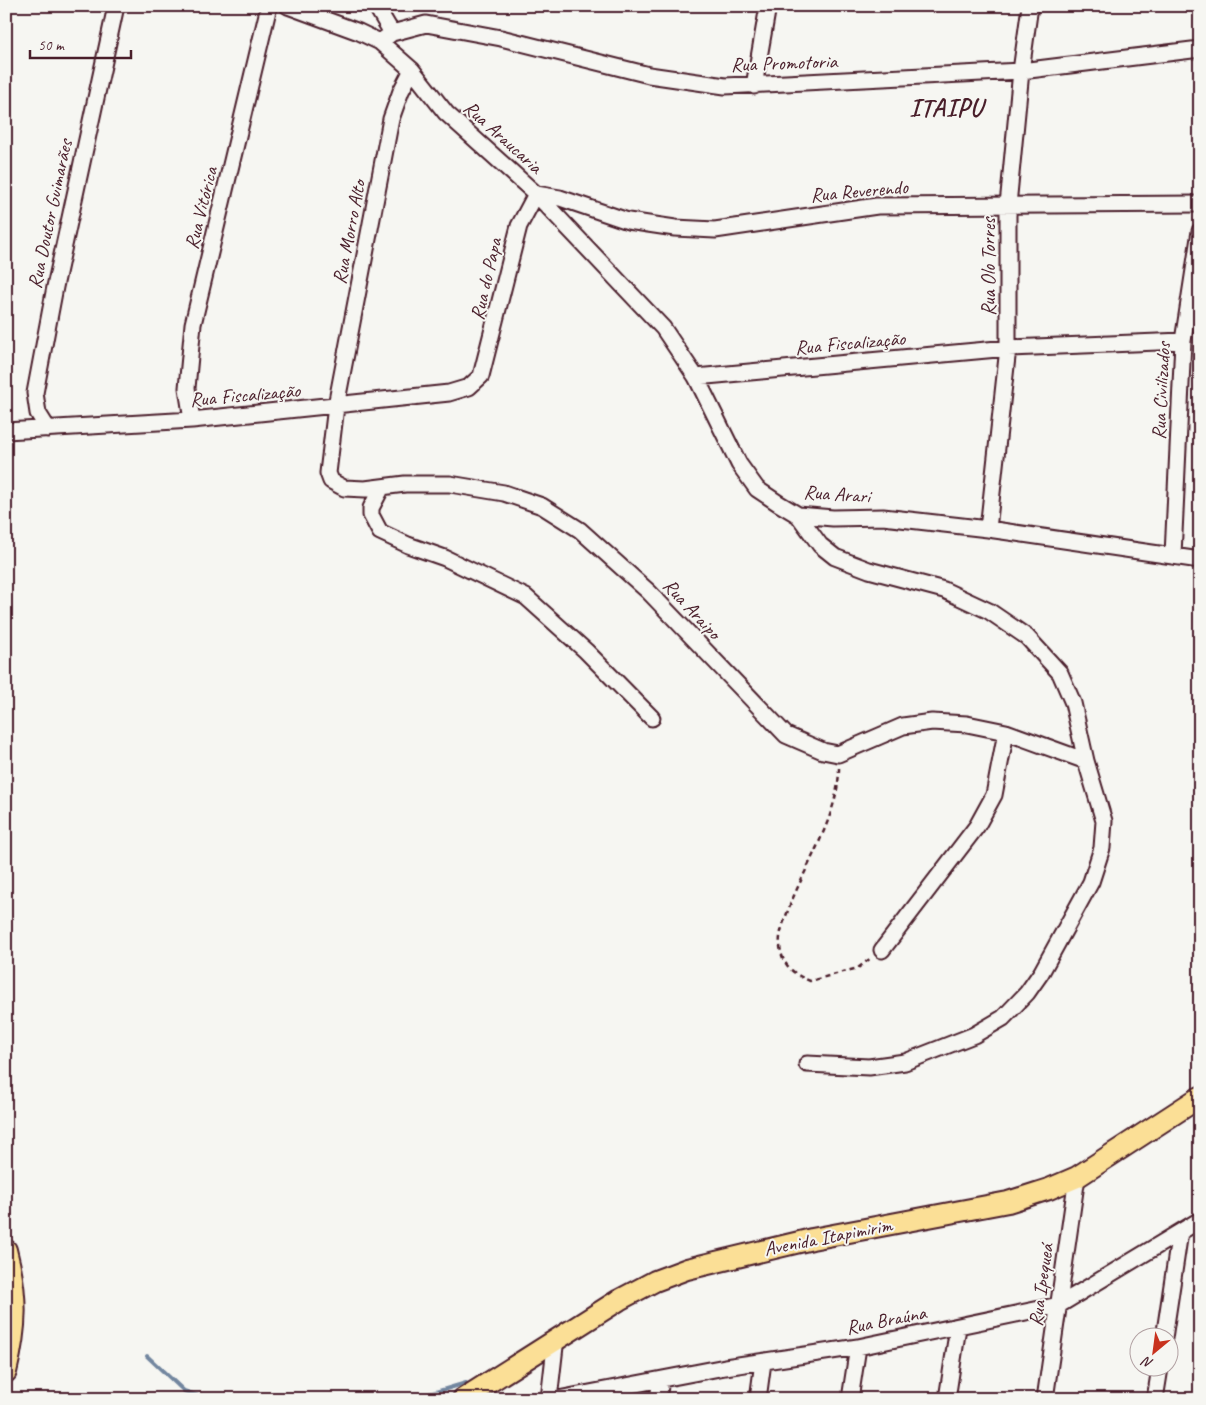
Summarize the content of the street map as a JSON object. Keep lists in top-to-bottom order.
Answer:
{
  "streets": {
    "main road": ["Avenida Itapimirim"],
    "street": [
      "Rua Promotoria",
      "Rua Araucaria",
      "Rua Reverendo",
      "Rua Vitórica",
      "Rua Doutor Guimarães",
      "Rua Morro Alto",
      "Rua Olo Torres",
      "Rua do Papa",
      "Rua Fiscalização",
      "Rua Civilizados",
      "Rua Arari",
      "Rua Araipo",
      "Rua Ipequeá",
      "Rua Braúna"
    ]
  },
  "crossings": [
    ["Rua Promotoria", "Rua Araucaria"],
    ["Rua Promotoria", "Rua Olo Torres"],
    ["Rua Araucaria", "Rua Reverendo"],
    ["Rua Araucaria", "Rua Morro Alto"],
    ["Rua Araucaria", "Rua do Papa"],
    ["Rua Araucaria", "Rua Arari"],
    ["Rua Reverendo", "Rua Olo Torres"],
    ["Rua Vitórica", "Rua Fiscalização"],
    ["Rua Doutor Guimarães", "Rua Fiscalização"],
    ["Rua Morro Alto", "Rua Fiscalização"],
    ["Rua Morro Alto", "Rua Araipo"],
    ["Rua Olo Torres", "Rua Fiscalização"],
    ["Rua Olo Torres", "Rua Arari"],
    ["Rua do Papa", "Rua Fiscalização"],
    ["Rua do Papa", "Rua Arari"],
    ["Rua Fiscalização", "Rua Arari"],
    ["Rua Fiscalização", "Rua Araipo"],
    ["Rua Civilizados", "Rua Arari"],
    ["Avenida Itapimirim", "Rua Ipequeá"],
    ["Rua Ipequeá", "Rua Braúna"]
  ],
  "districts": ["ITAIPU"],
  "scale_bar": "50 m",
  "north": "bottom left"
}
